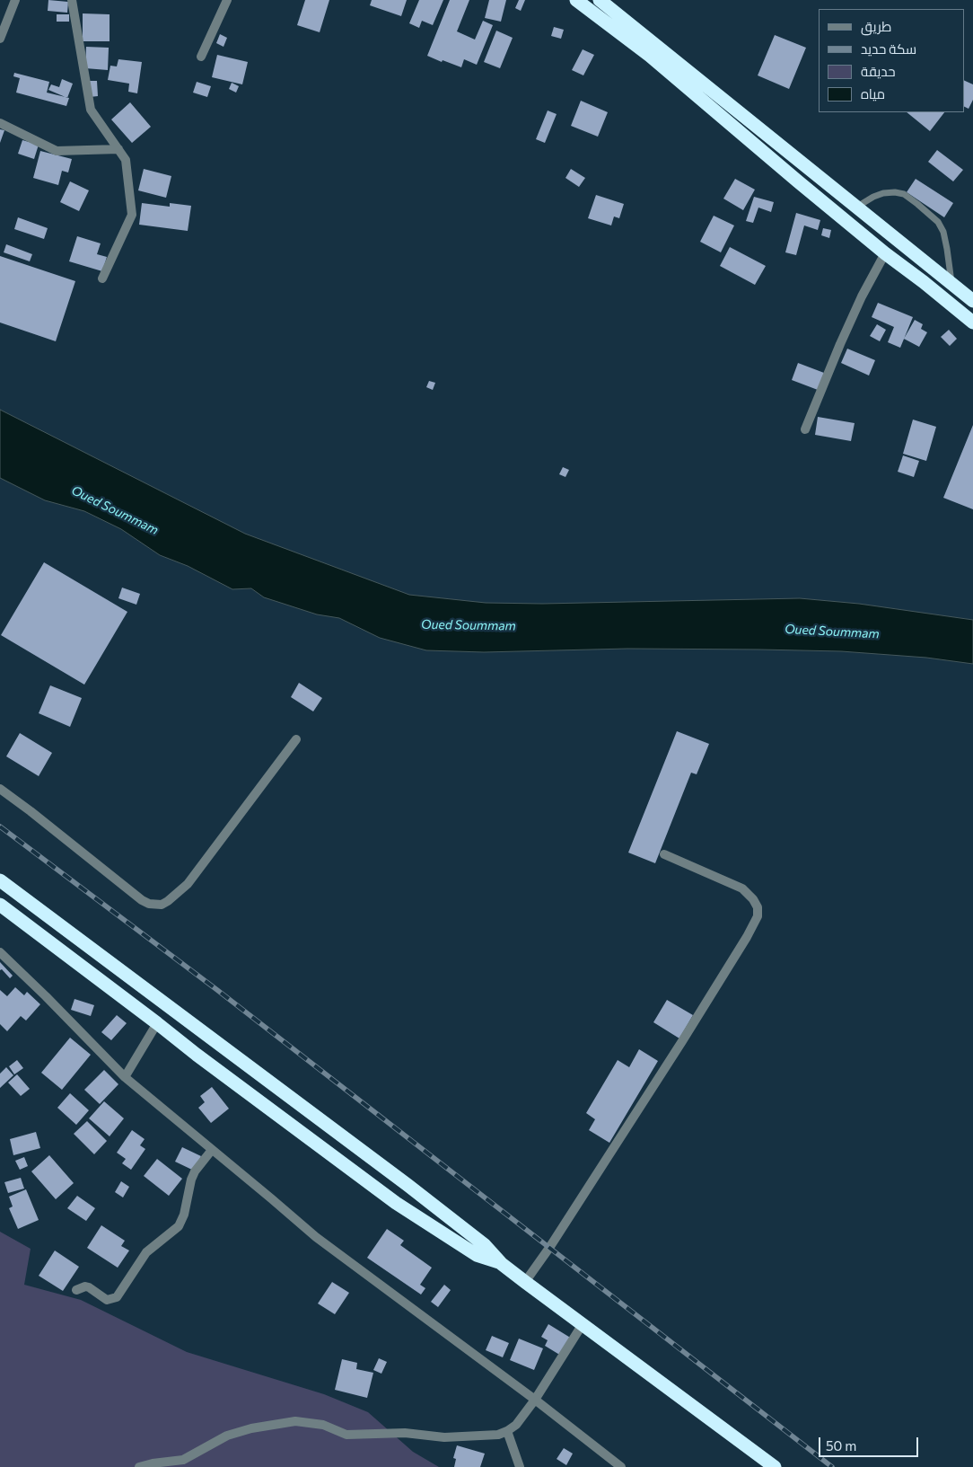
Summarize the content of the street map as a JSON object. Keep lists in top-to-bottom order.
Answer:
{
  "water": ["Oued Soummam"],
  "legend": [
    "طريق",
    "سكة حديد",
    "حديقة",
    "مياه"
  ],
  "scale_bar": "50 m"
}
